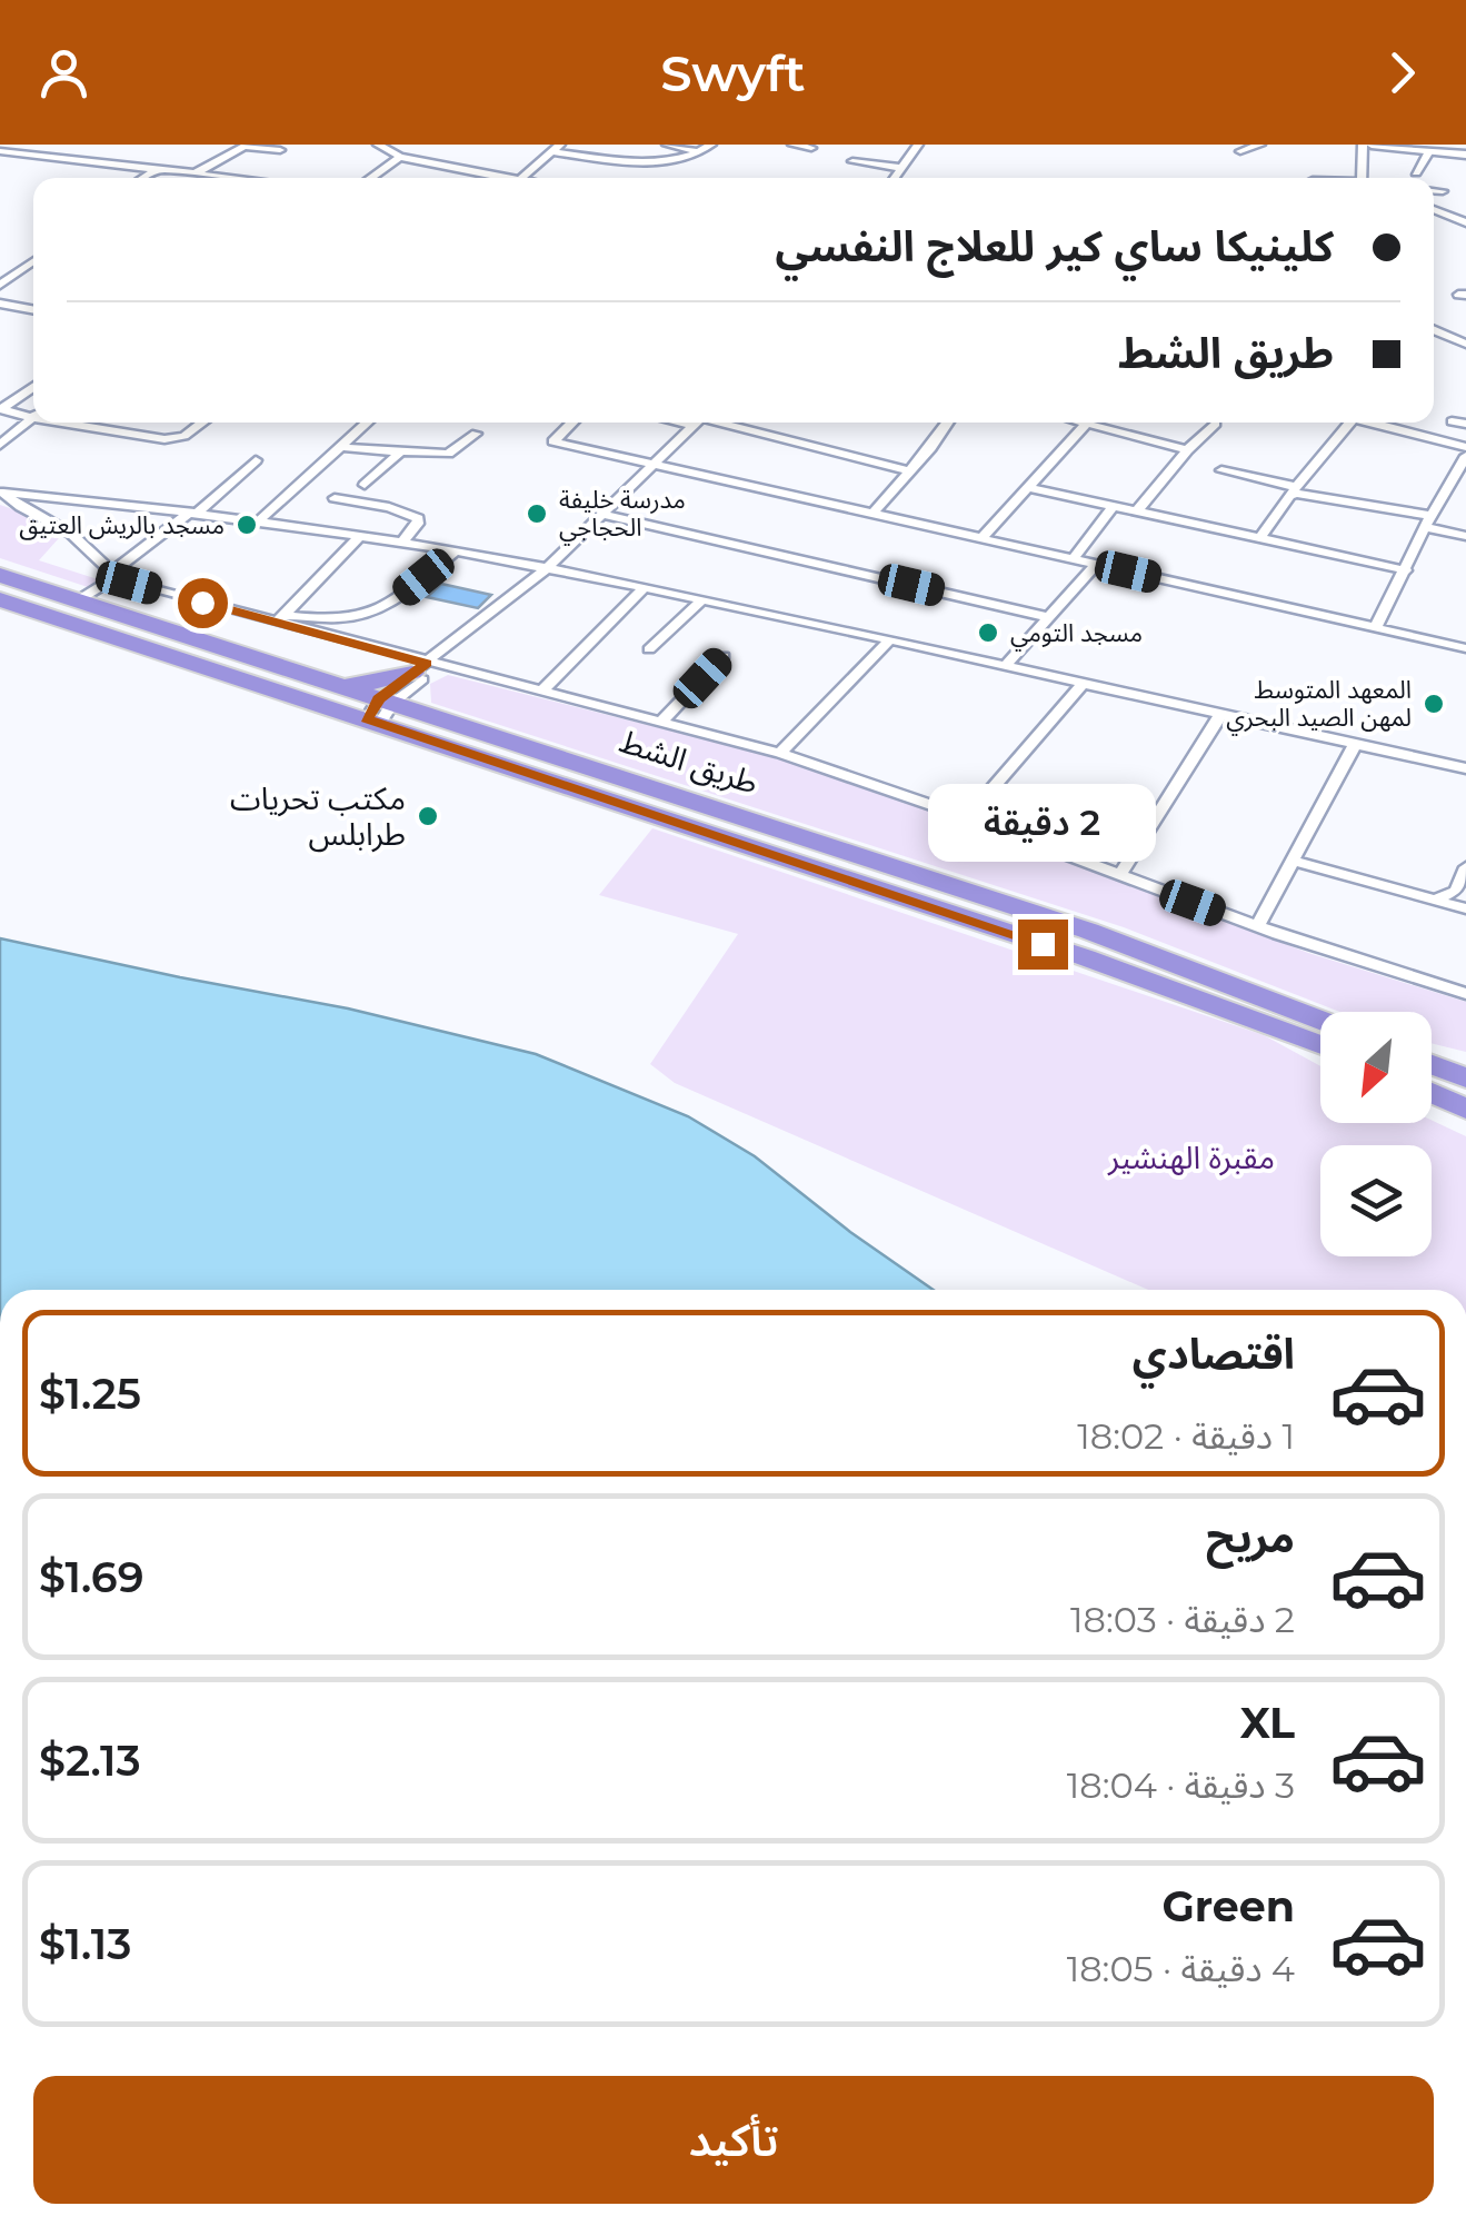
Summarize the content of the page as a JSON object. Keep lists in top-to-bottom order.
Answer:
{
  "streets": {
    "highway": ["طريق الشط"]
  },
  "parks": ["مقبرة الهنشير"],
  "places": [
    "مدرسة خليفة الحجاجي",
    "مسجد بالريش العتيق",
    "مسجد التومي",
    "المعهد المتوسط لمهن الصيد البحري",
    "مكتب تحريات طرابلس"
  ],
  "north": "bottom left",
  "page": {
    "header": "Swyft",
    "banner": ["كلينيكا ساي كير للعلاج النفسي", "طريق الشط"],
    "bubble": "2 دقيقة",
    "list": [
      {
        "name": "اقتصادي",
        "note": "1 دقيقة · 18:02",
        "value": "$1.25"
      },
      {
        "name": "مريح",
        "note": "2 دقيقة · 18:03",
        "value": "$1.69"
      },
      {
        "name": "XL",
        "note": "3 دقيقة · 18:04",
        "value": "$2.13"
      },
      {
        "name": "Green",
        "note": "4 دقيقة · 18:05",
        "value": "$1.13"
      }
    ],
    "buttons": "تأكيد"
  }
}
